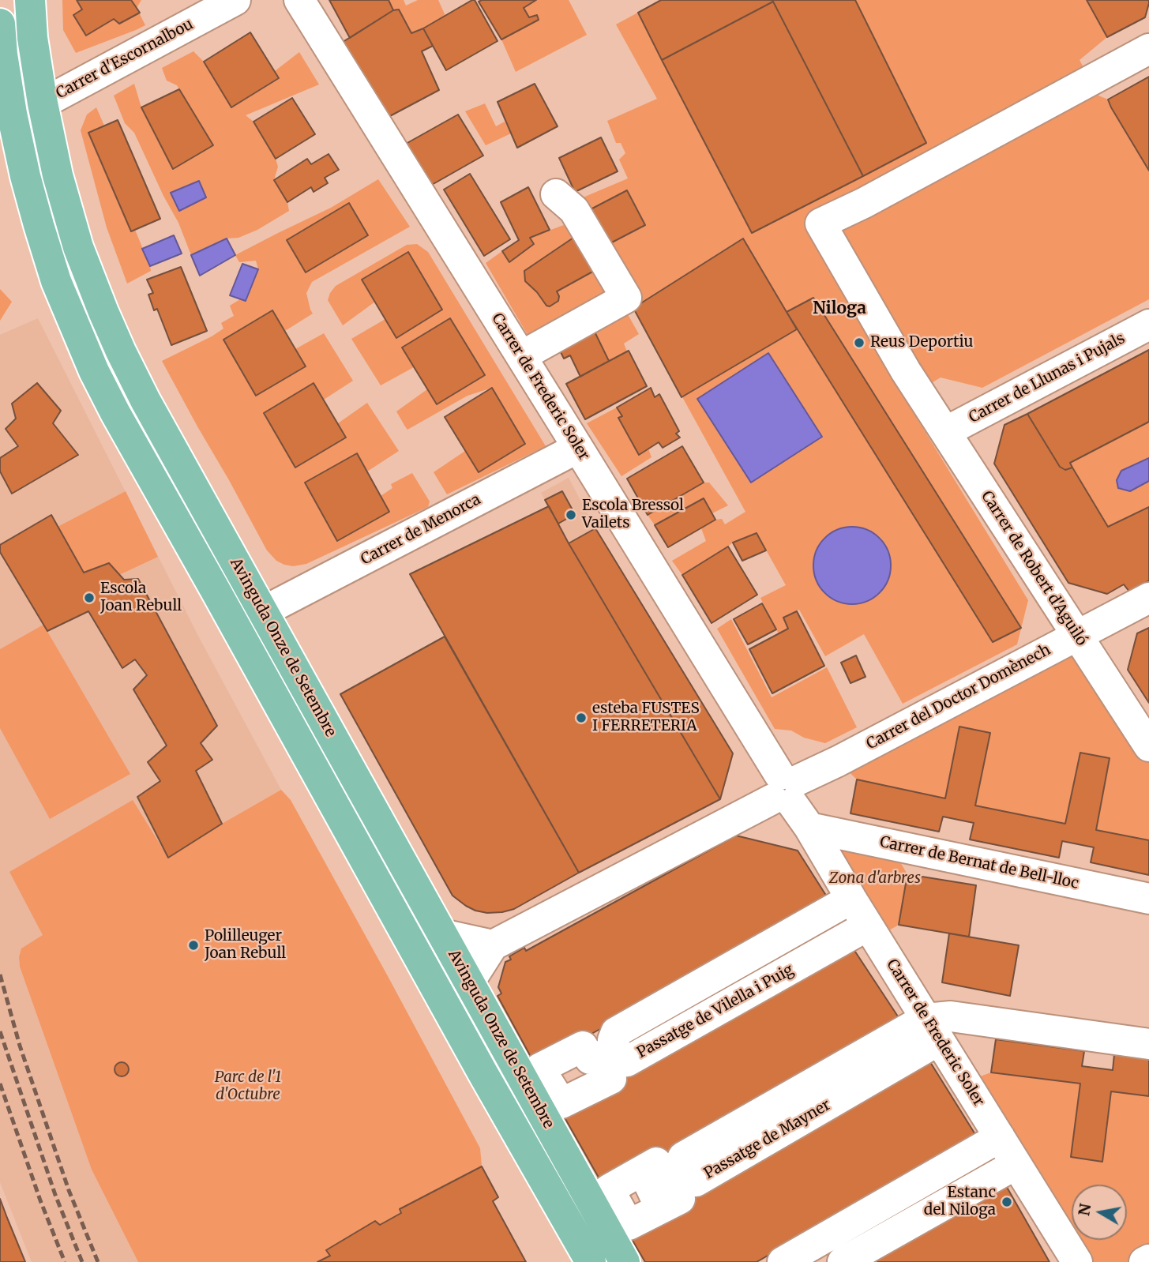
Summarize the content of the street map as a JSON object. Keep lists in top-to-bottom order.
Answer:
{
  "streets": {
    "main road": ["Avinguda Onze de Setembre"],
    "street": [
      "Carrer d'Escornalbou",
      "Carrer de Llunas i Pujals",
      "Carrer de Frederic Soler",
      "Carrer de Menorca",
      "Carrer de Robert d'Aguiló",
      "Carrer del Doctor Domènech",
      "Carrer de Bernat de Bell-lloc",
      "Passatge de Vilella i Puig",
      "Passatge de Mayner"
    ]
  },
  "crossings": [
    ["Carrer d'Escornalbou", "Avinguda Onze de Setembre"],
    ["Carrer de Llunas i Pujals", "Carrer de Robert d'Aguiló"],
    ["Carrer de Frederic Soler", "Carrer de Menorca"],
    ["Carrer de Frederic Soler", "Carrer del Doctor Domènech"],
    ["Carrer de Frederic Soler", "Carrer de Bernat de Bell-lloc"],
    ["Carrer de Frederic Soler", "Passatge de Vilella i Puig"],
    ["Carrer de Frederic Soler", "Passatge de Mayner"],
    ["Carrer de Menorca", "Avinguda Onze de Setembre"],
    ["Carrer de Robert d'Aguiló", "Carrer del Doctor Domènech"],
    ["Avinguda Onze de Setembre", "Carrer del Doctor Domènech"]
  ],
  "districts": ["Niloga"],
  "parks": ["Zona d'arbres", "Parc de l'1 d'Octubre"],
  "places": [
    "Reus Deportiu",
    "Escola Bressol Vailets",
    "Escola Joan Rebull",
    "esteba FUSTES I FERRETERIA",
    "Polilleuger Joan Rebull",
    "Estanc del Niloga"
  ],
  "north": "left"
}
